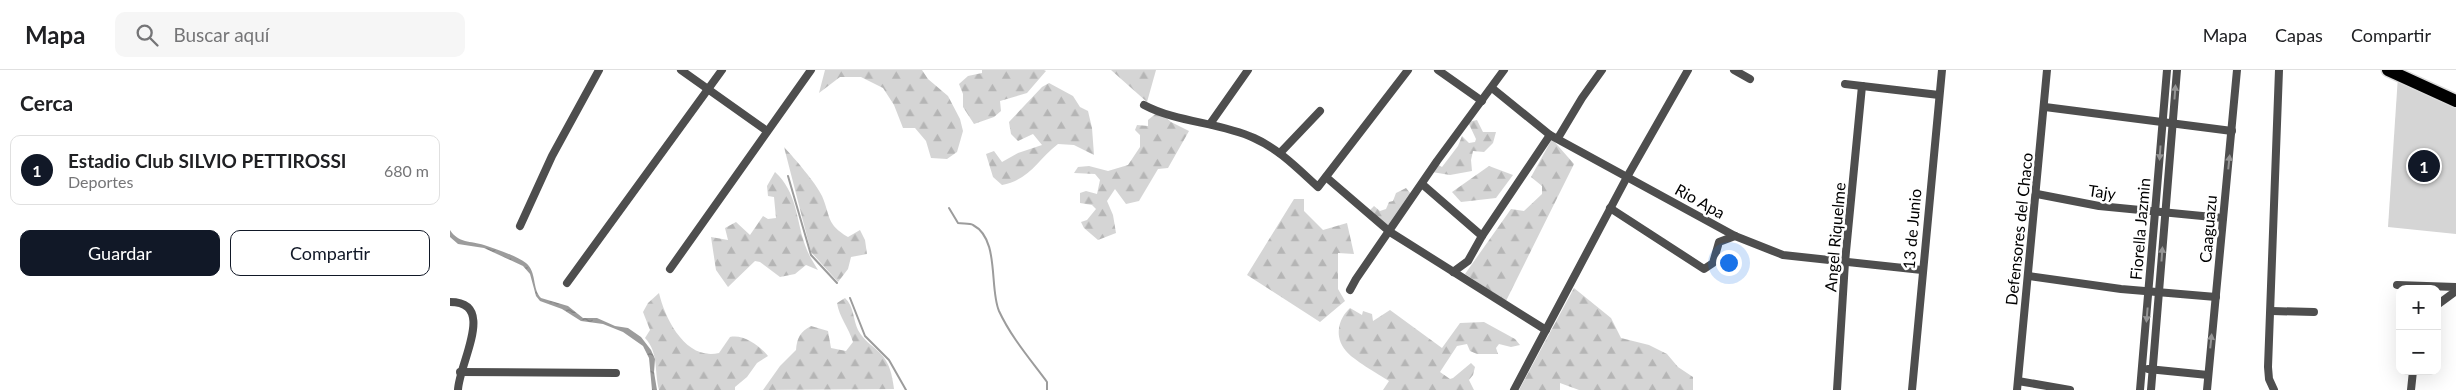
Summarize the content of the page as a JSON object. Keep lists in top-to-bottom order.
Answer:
{
  "streets": {
    "street": [
      "Tajy",
      "Rio Apa",
      "13 de Junio",
      "Defensores del Chaco",
      "Fiorella Jazmin",
      "Caaguazu",
      "Angel Riquelme"
    ]
  },
  "crossings": [
    ["Tajy", "Defensores del Chaco"],
    ["Tajy", "Fiorella Jazmin"],
    ["Tajy", "Caaguazu"],
    ["Rio Apa", "13 de Junio"],
    ["Rio Apa", "Angel Riquelme"]
  ],
  "page": {
    "header": "Mapa",
    "search": "Buscar aquí",
    "nav": ["Mapa", "Capas", "Compartir"],
    "heading": "Cerca",
    "list": [
      {
        "mark": "1",
        "name": "Estadio Club SILVIO PETTIROSSI",
        "note": "Deportes",
        "value": "680 m"
      }
    ],
    "pins": "1",
    "buttons": ["Guardar", "Compartir"],
    "map_buttons": ["+", "−"]
  }
}
